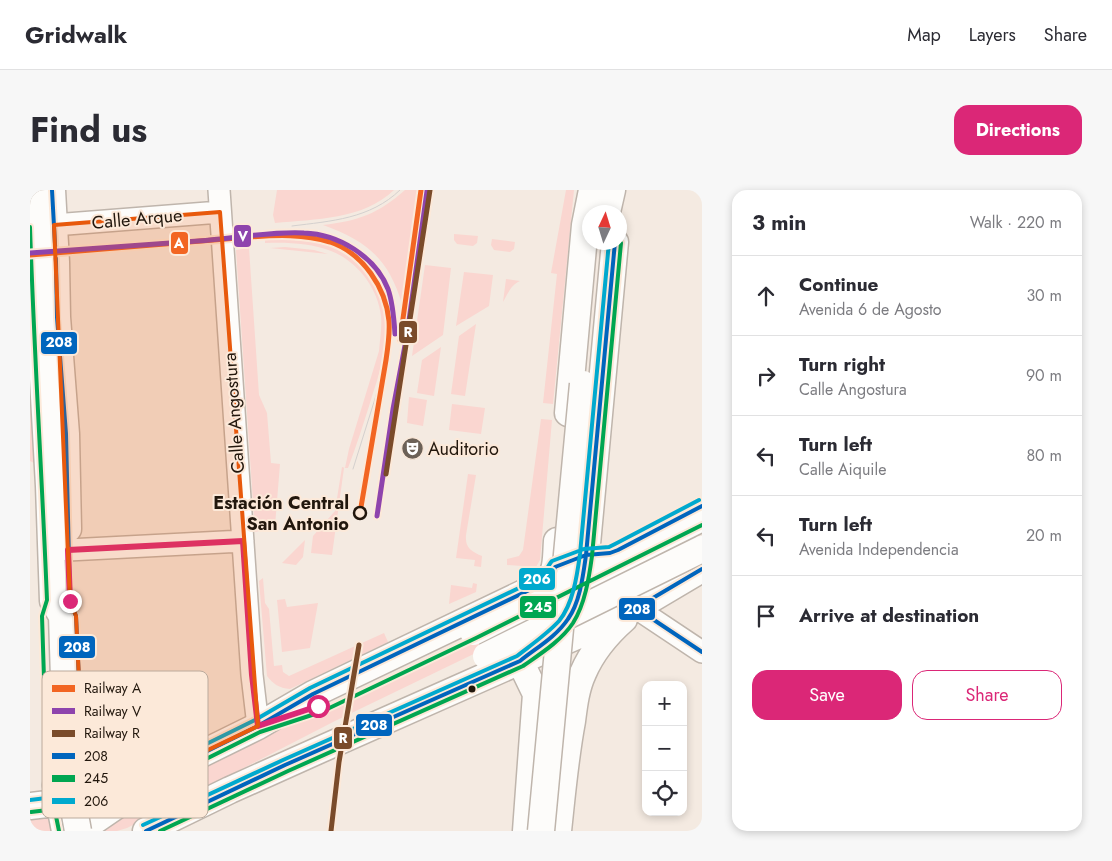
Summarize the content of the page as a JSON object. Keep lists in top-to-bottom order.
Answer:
{
  "streets": {
    "street": ["Calle Arque", "Calle Angostura"]
  },
  "crossings": [
    ["Calle Arque", "Calle Angostura"]
  ],
  "places": {
    "theatre": ["Auditorio"],
    "other": ["Estación Central San Antonio"]
  },
  "lines": [
    "rail line A",
    "rail line R",
    "transit line 208",
    "rail line V",
    "transit line 245",
    "transit line 206"
  ],
  "legend": [
    "Railway A",
    "Railway V",
    "Railway R",
    "208",
    "245",
    "206"
  ],
  "north": "top",
  "page": {
    "header": "Gridwalk",
    "nav": ["Map", "Layers", "Share"],
    "title": "Find us",
    "buttons": [
      "Directions",
      ["Save", "Share"]
    ],
    "heading": ["3 min", "Walk · 220 m"],
    "list": [
      ["Continue", "Avenida 6 de Agosto", "30 m"],
      ["Turn right", "Calle Angostura", "90 m"],
      ["Turn left", "Calle Aiquile", "80 m"],
      ["Turn left", "Avenida Independencia", "20 m"],
      "Arrive at destination"
    ],
    "map_buttons": ["+", "−"]
  }
}
